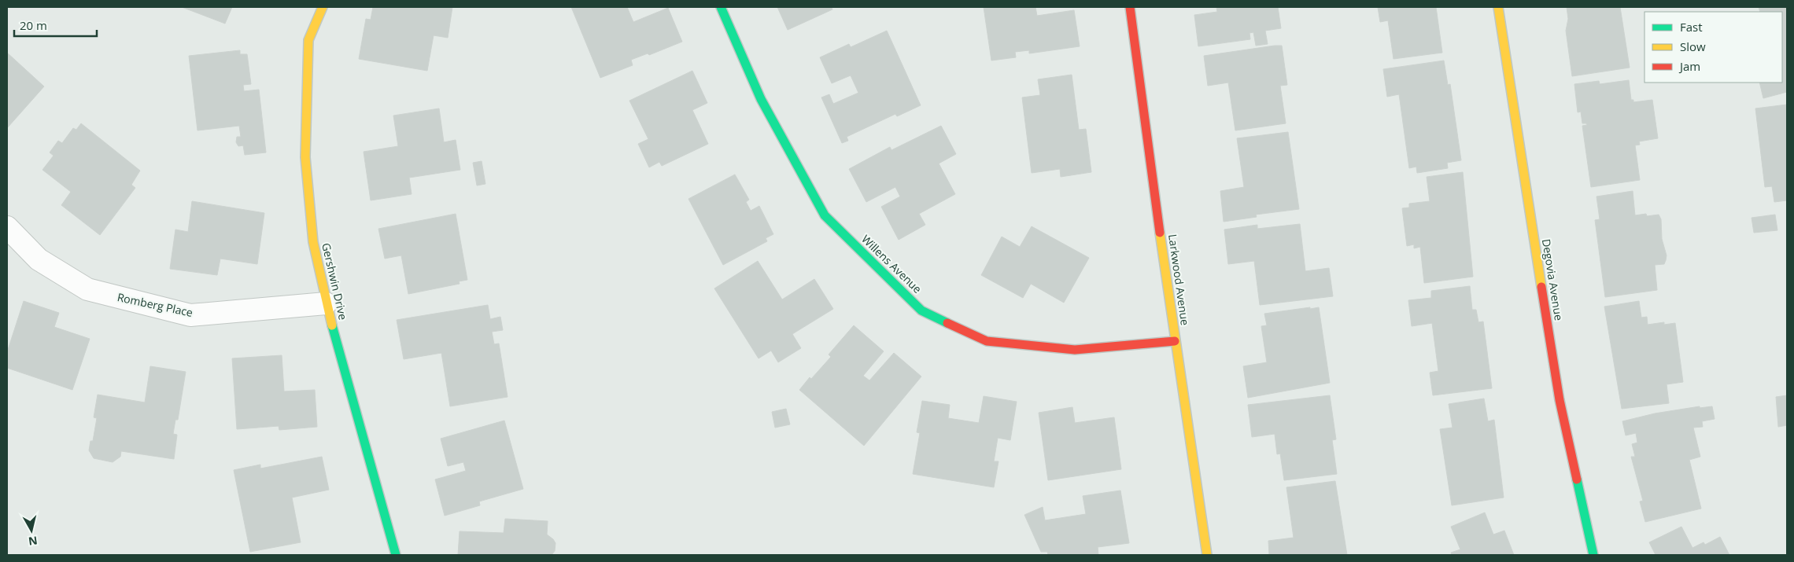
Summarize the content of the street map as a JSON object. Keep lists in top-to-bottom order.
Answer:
{
  "streets": {
    "street": [
      "Willens Avenue",
      "Larkwood Avenue",
      "Degovia Avenue",
      "Gershwin Drive",
      "Romberg Place"
    ]
  },
  "crossings": [
    ["Willens Avenue", "Larkwood Avenue"],
    ["Gershwin Drive", "Romberg Place"]
  ],
  "legend": ["Fast", "Slow", "Jam"],
  "scale_bar": "20 m",
  "north": "bottom"
}
